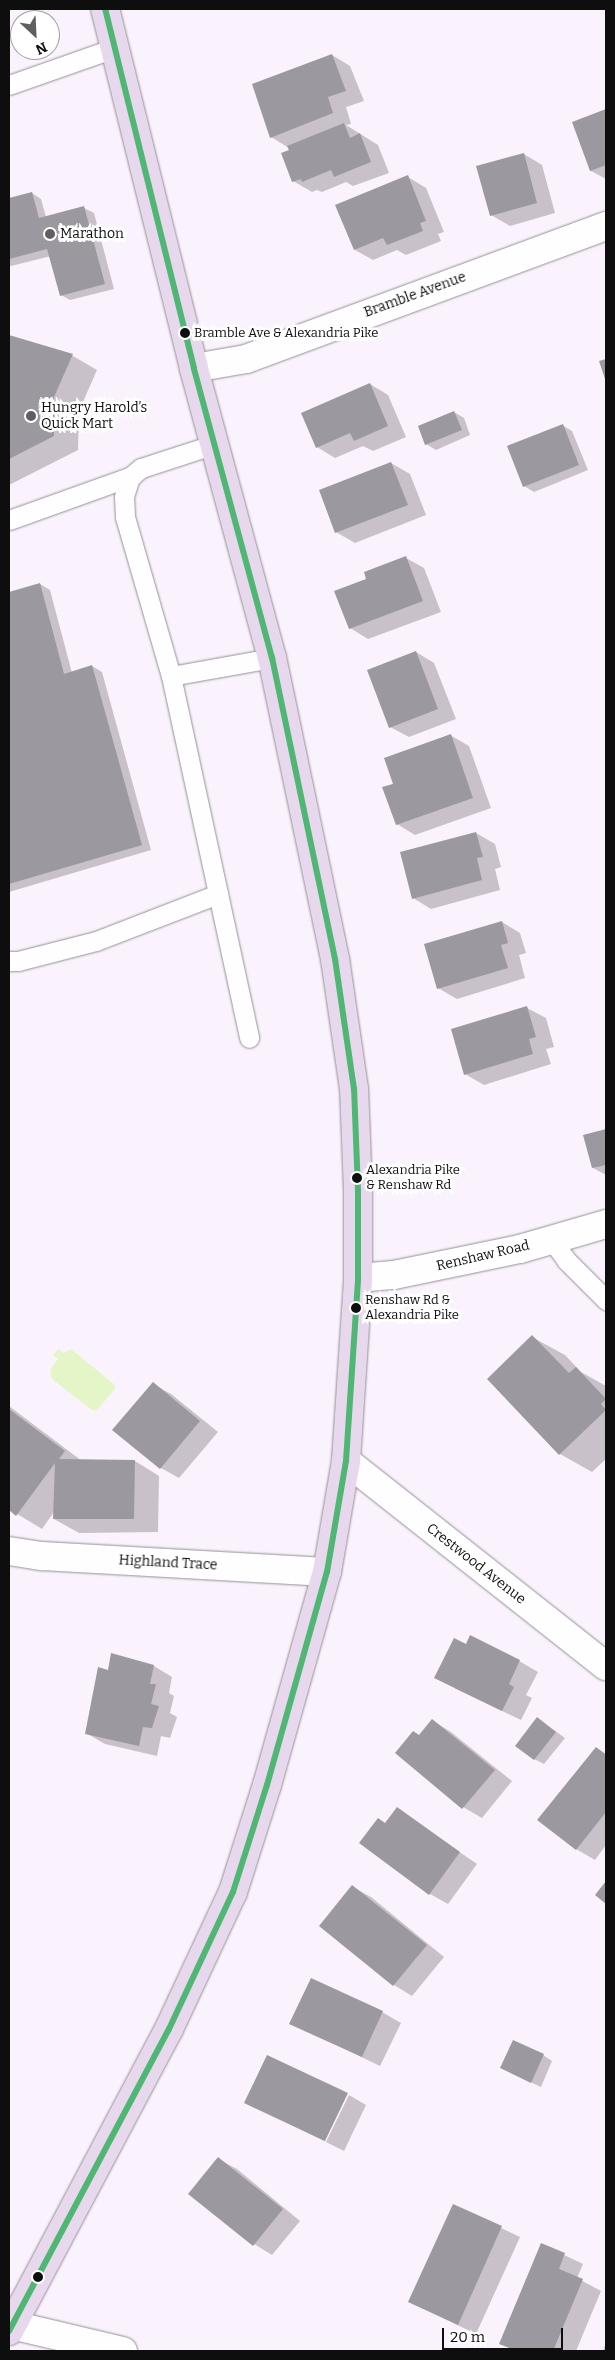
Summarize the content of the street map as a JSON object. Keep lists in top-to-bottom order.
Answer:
{
  "streets": {
    "street": [
      "Bramble Avenue",
      "Renshaw Road",
      "Highland Trace",
      "Crestwood Avenue"
    ]
  },
  "places": [
    "Marathon",
    "Bramble Ave & Alexandria Pike",
    "Hungry Harold’s Quick Mart",
    "Alexandria Pike & Renshaw Rd",
    "Renshaw Rd & Alexandria Pike"
  ],
  "scale_bar": "20 m",
  "north": "bottom right"
}
